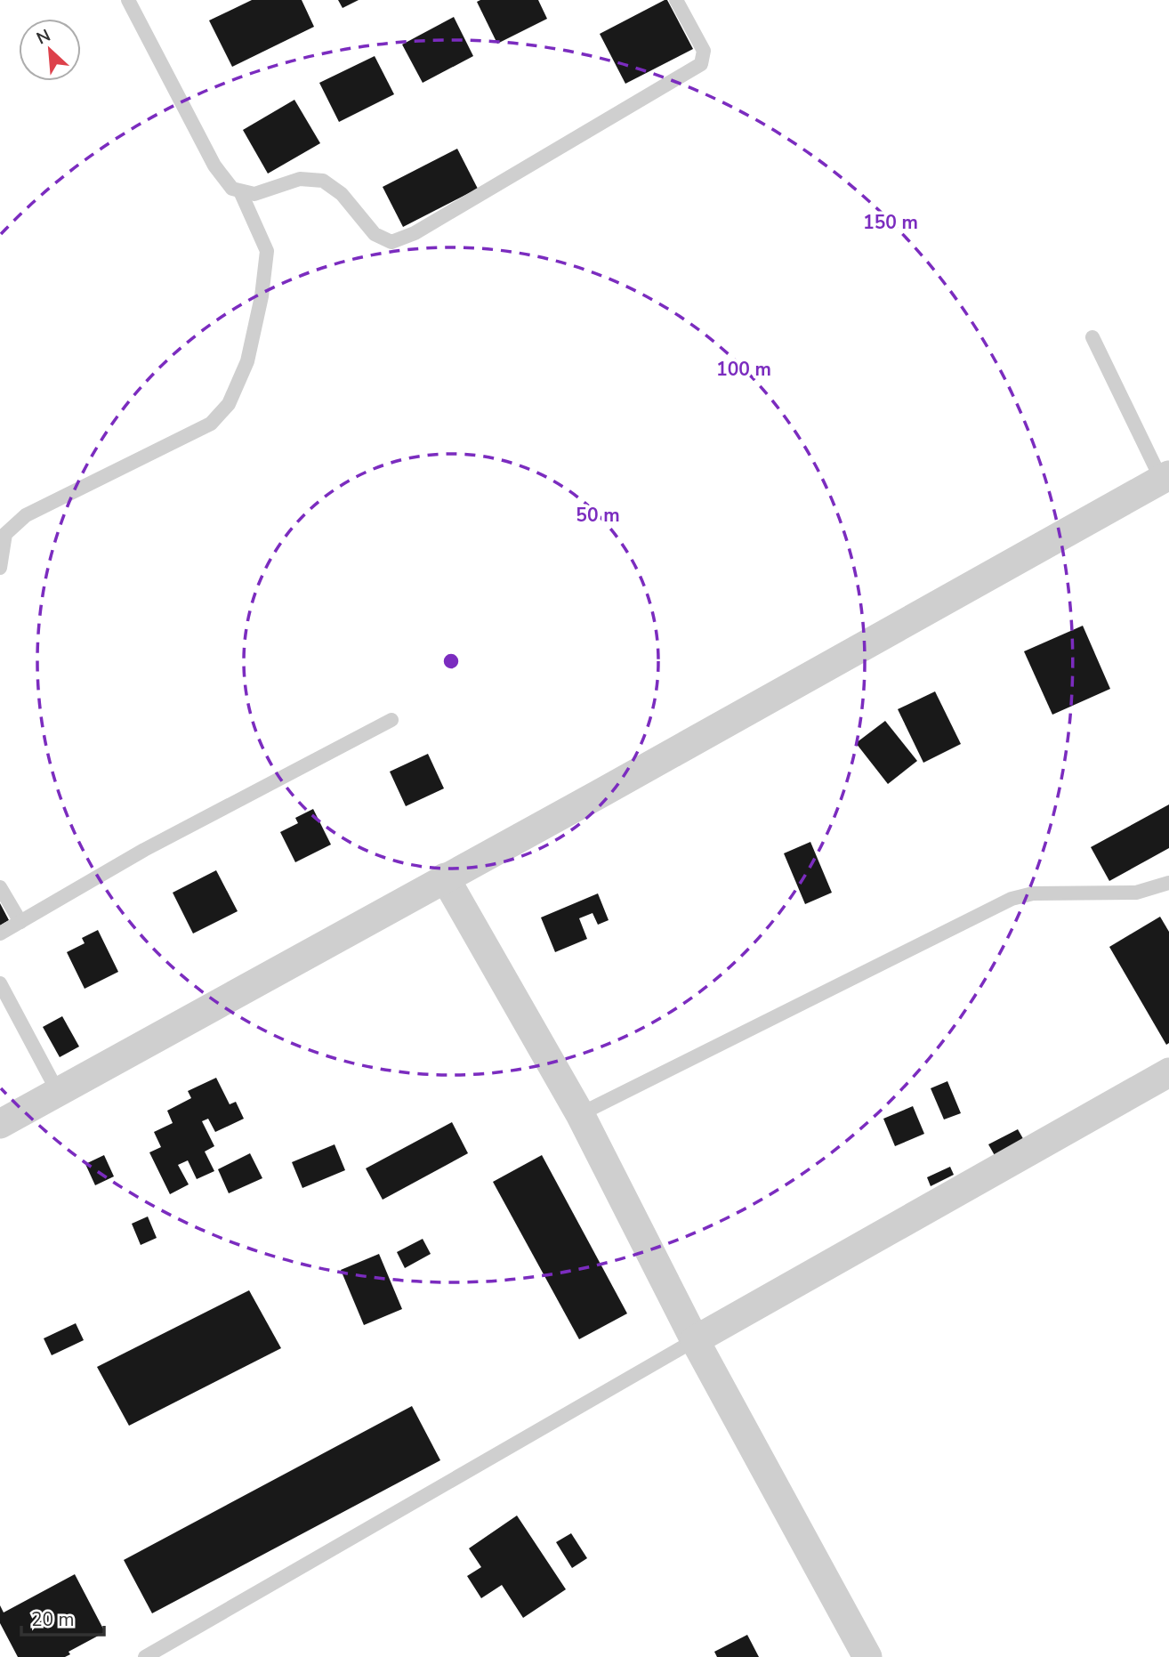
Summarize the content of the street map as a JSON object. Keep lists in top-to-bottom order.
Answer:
{
  "scale_bar": "20 m",
  "north": "top left",
  "rings": ["150 m", "100 m", "50 m"]
}
